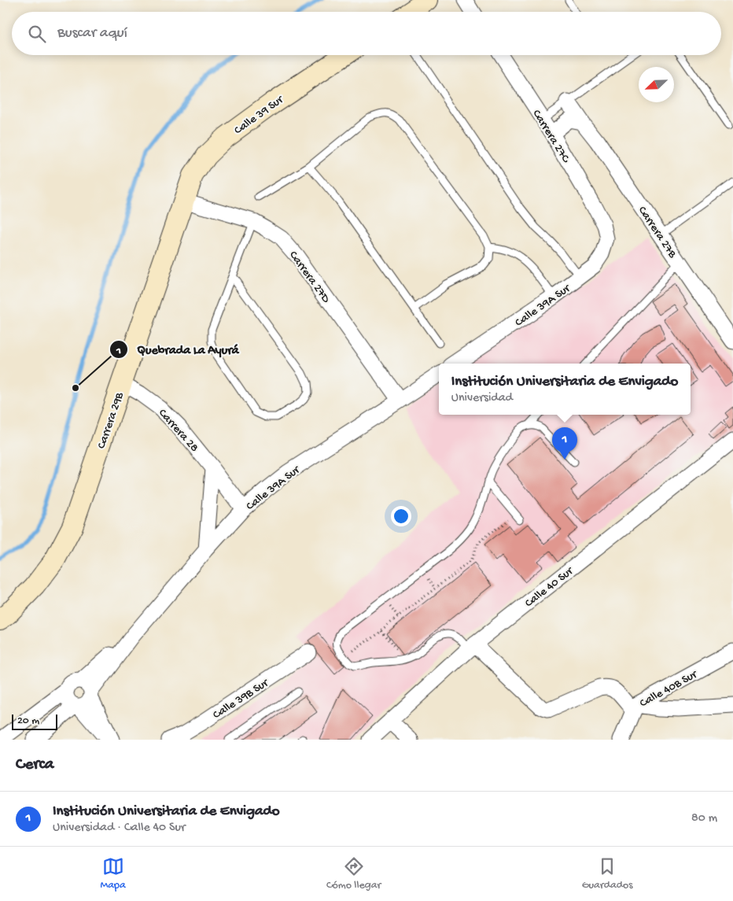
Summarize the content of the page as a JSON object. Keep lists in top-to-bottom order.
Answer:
{
  "streets": {
    "street": [
      "Calle 39 Sur",
      "Carrera 27C",
      "Carrera 27B",
      "Carrera 27D",
      "Calle 39A Sur",
      "Carrera 29B",
      "Carrera 28",
      "Calle 40 Sur",
      "Calle 40B Sur",
      "Calle 39B Sur"
    ]
  },
  "crossings": [
    ["Calle 39 Sur", "Carrera 27D"],
    ["Calle 39 Sur", "Carrera 29B"],
    ["Carrera 27C", "Calle 39A Sur"],
    ["Carrera 27D", "Calle 39A Sur"],
    ["Carrera 27D", "Carrera 29B"],
    ["Calle 39A Sur", "Carrera 28"],
    ["Carrera 29B", "Carrera 28"]
  ],
  "places": ["Quebrada La Ayurá"],
  "scale_bar": "20 m",
  "north": "bottom left",
  "page": {
    "search": "Buscar aquí",
    "popup": ["Institución Universitaria de Envigado", "Universidad"],
    "pins": "1",
    "scale": "20 m",
    "heading": "Cerca",
    "list": [
      {
        "mark": "1",
        "name": "Institución Universitaria de Envigado",
        "note": "Universidad · Calle 40 Sur",
        "value": "80 m"
      }
    ],
    "nav": ["Mapa", "Cómo llegar", "Guardados"]
  }
}
